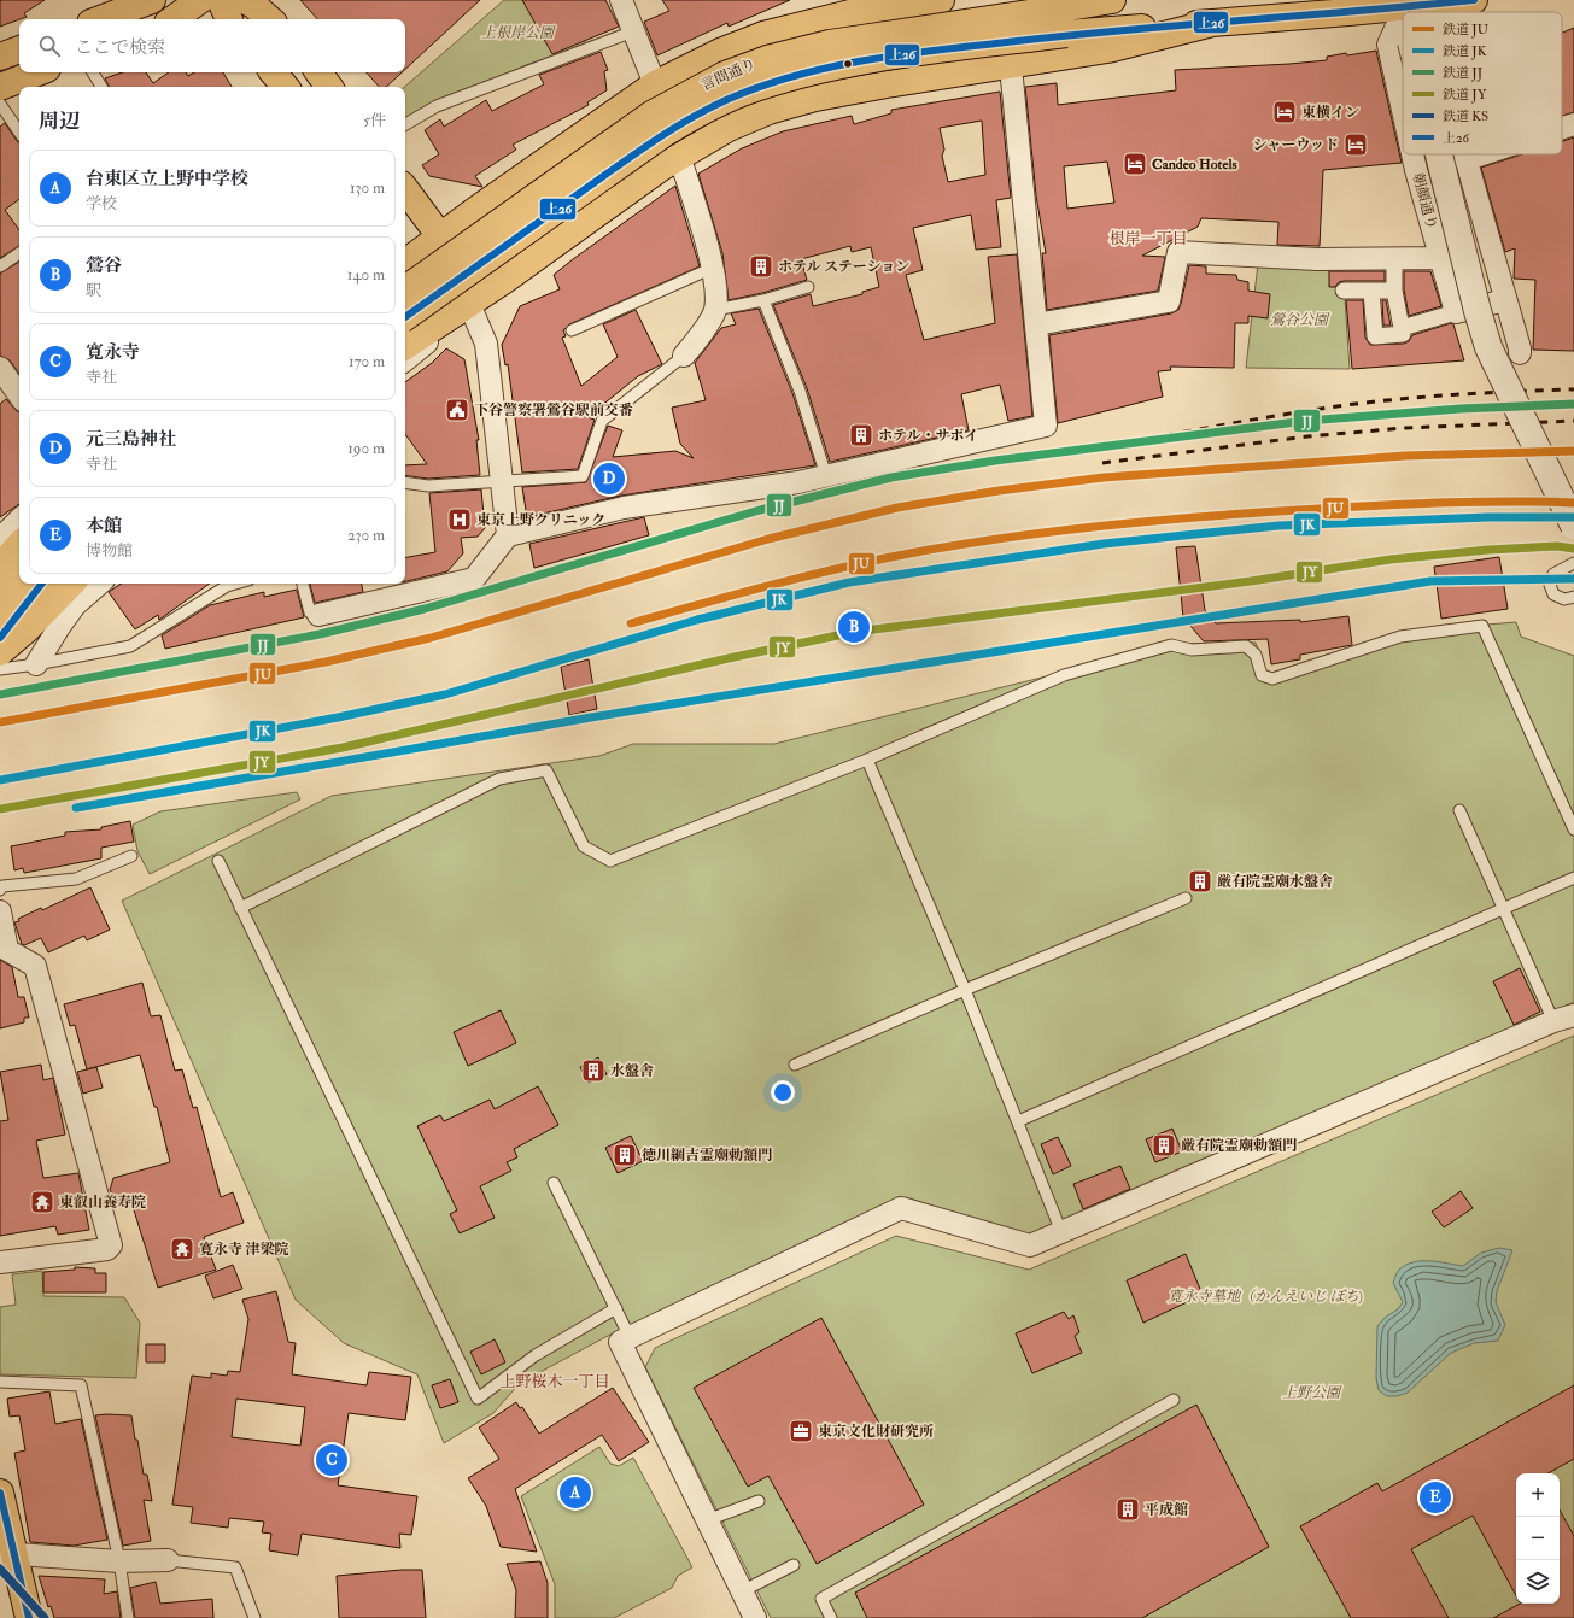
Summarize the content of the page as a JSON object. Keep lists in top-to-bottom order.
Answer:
{
  "streets": {
    "main road": ["言問通り"],
    "street": ["朝顔通り"]
  },
  "crossings": [
    ["言問通り", "朝顔通り"]
  ],
  "districts": ["根岸一丁目", "上野桜木一丁目"],
  "parks": [
    "上根岸公園",
    "鶯谷公園",
    "寛永寺墓地（かんえいじ ぼち)",
    "上野公園"
  ],
  "places": {
    "hotel": ["東横イン", "シャーウッド", "Candeo Hotels"],
    "building": [
      "ホテル ステーション",
      "ホテル・サボイ",
      "厳有院霊廟水盤舎",
      "水盤舎",
      "厳有院霊廟勅額門",
      "徳川綱吉霊廟勅額門",
      "平成館"
    ],
    "public building": ["下谷警察署鶯谷駅前交番"],
    "hospital": ["東京上野クリニック"],
    "temple": ["東叡山養寿院", "寛永寺 津梁院"],
    "office": ["東京文化財研究所"]
  },
  "lines": [
    "transit line 上26",
    "rail line JJ",
    "rail line JU",
    "rail line JK",
    "rail line JY",
    "rail line KS"
  ],
  "legend": [
    "鉄道 JU",
    "鉄道 JK",
    "鉄道 JJ",
    "鉄道 JY",
    "鉄道 KS",
    "上26"
  ],
  "page": {
    "search": "ここで検索",
    "heading": ["周辺", "5件"],
    "list": [
      {
        "mark": "A",
        "name": "台東区立上野中学校",
        "note": "学校",
        "value": "130 m"
      },
      {
        "mark": "B",
        "name": "鶯谷",
        "note": "駅",
        "value": "140 m"
      },
      {
        "mark": "C",
        "name": "寛永寺",
        "note": "寺社",
        "value": "170 m"
      },
      {
        "mark": "D",
        "name": "元三島神社",
        "note": "寺社",
        "value": "190 m"
      },
      {
        "mark": "E",
        "name": "本館",
        "note": "博物館",
        "value": "230 m"
      }
    ],
    "pins": [
      "D",
      "B",
      "C",
      "A",
      "E"
    ],
    "map_buttons": ["+", "−"]
  }
}
